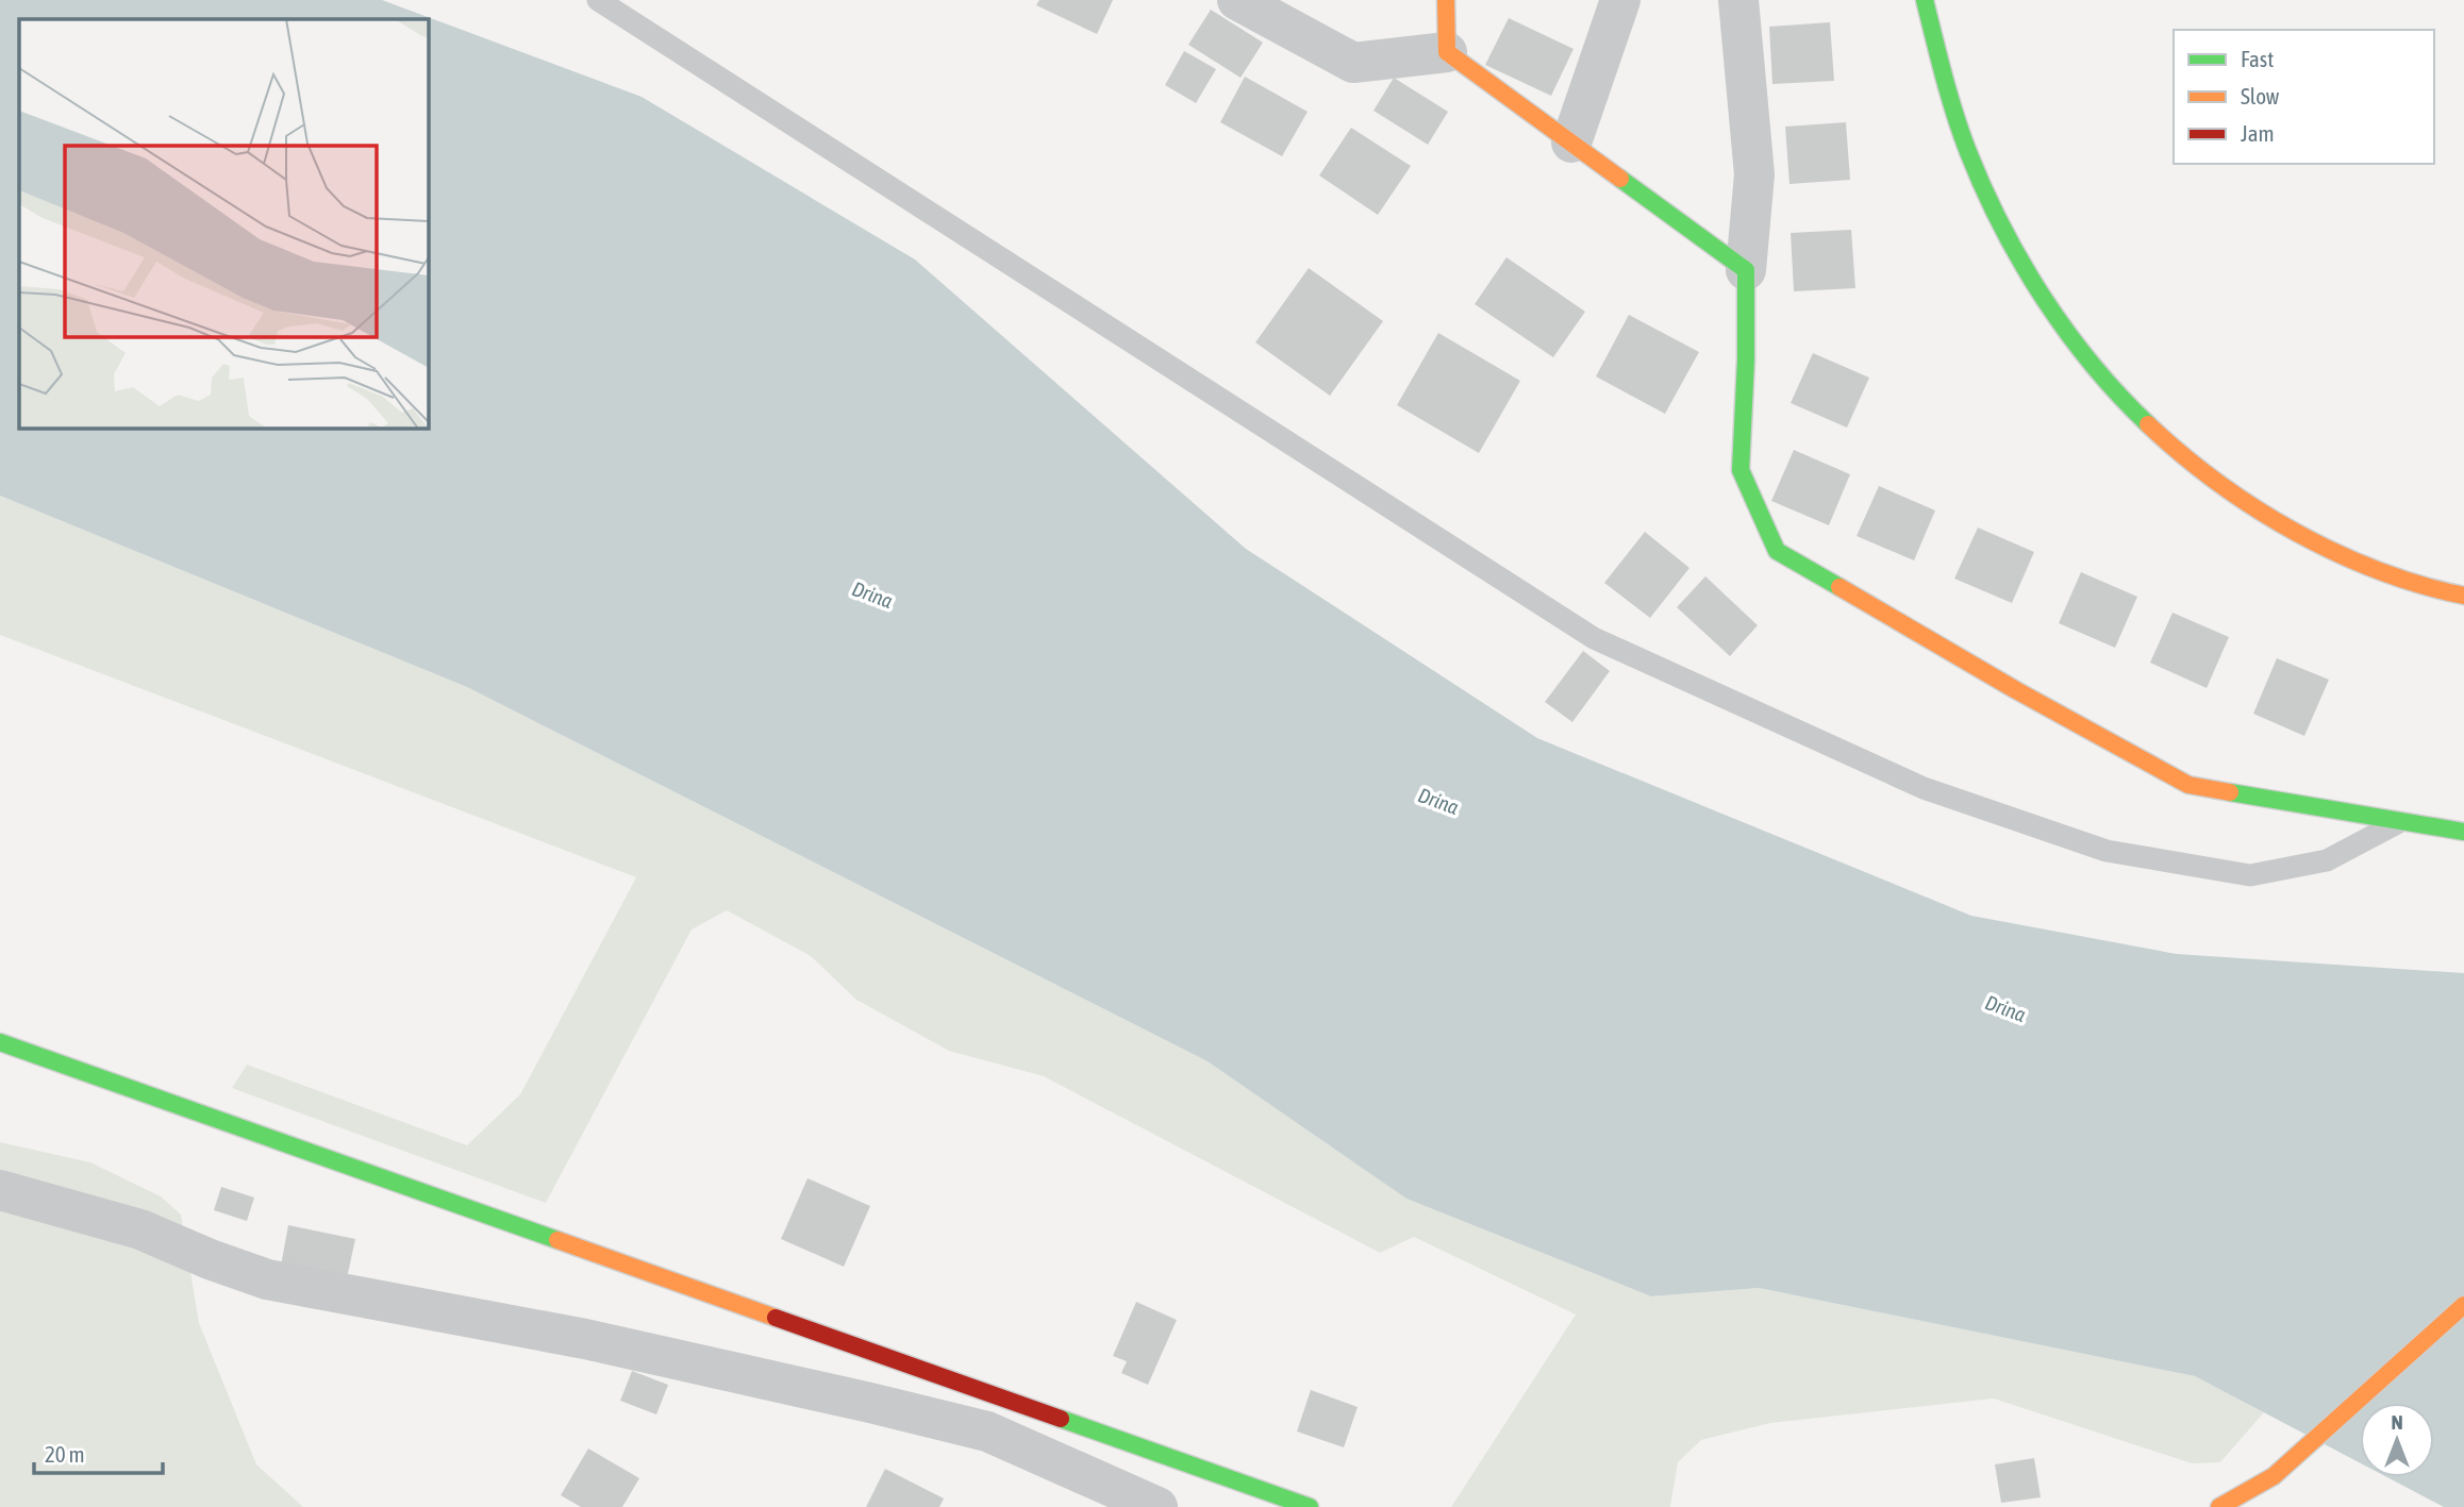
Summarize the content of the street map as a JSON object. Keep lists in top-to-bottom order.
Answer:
{
  "water": ["Drina"],
  "legend": ["Fast", "Slow", "Jam"],
  "scale_bar": "20 m",
  "north": "top"
}
